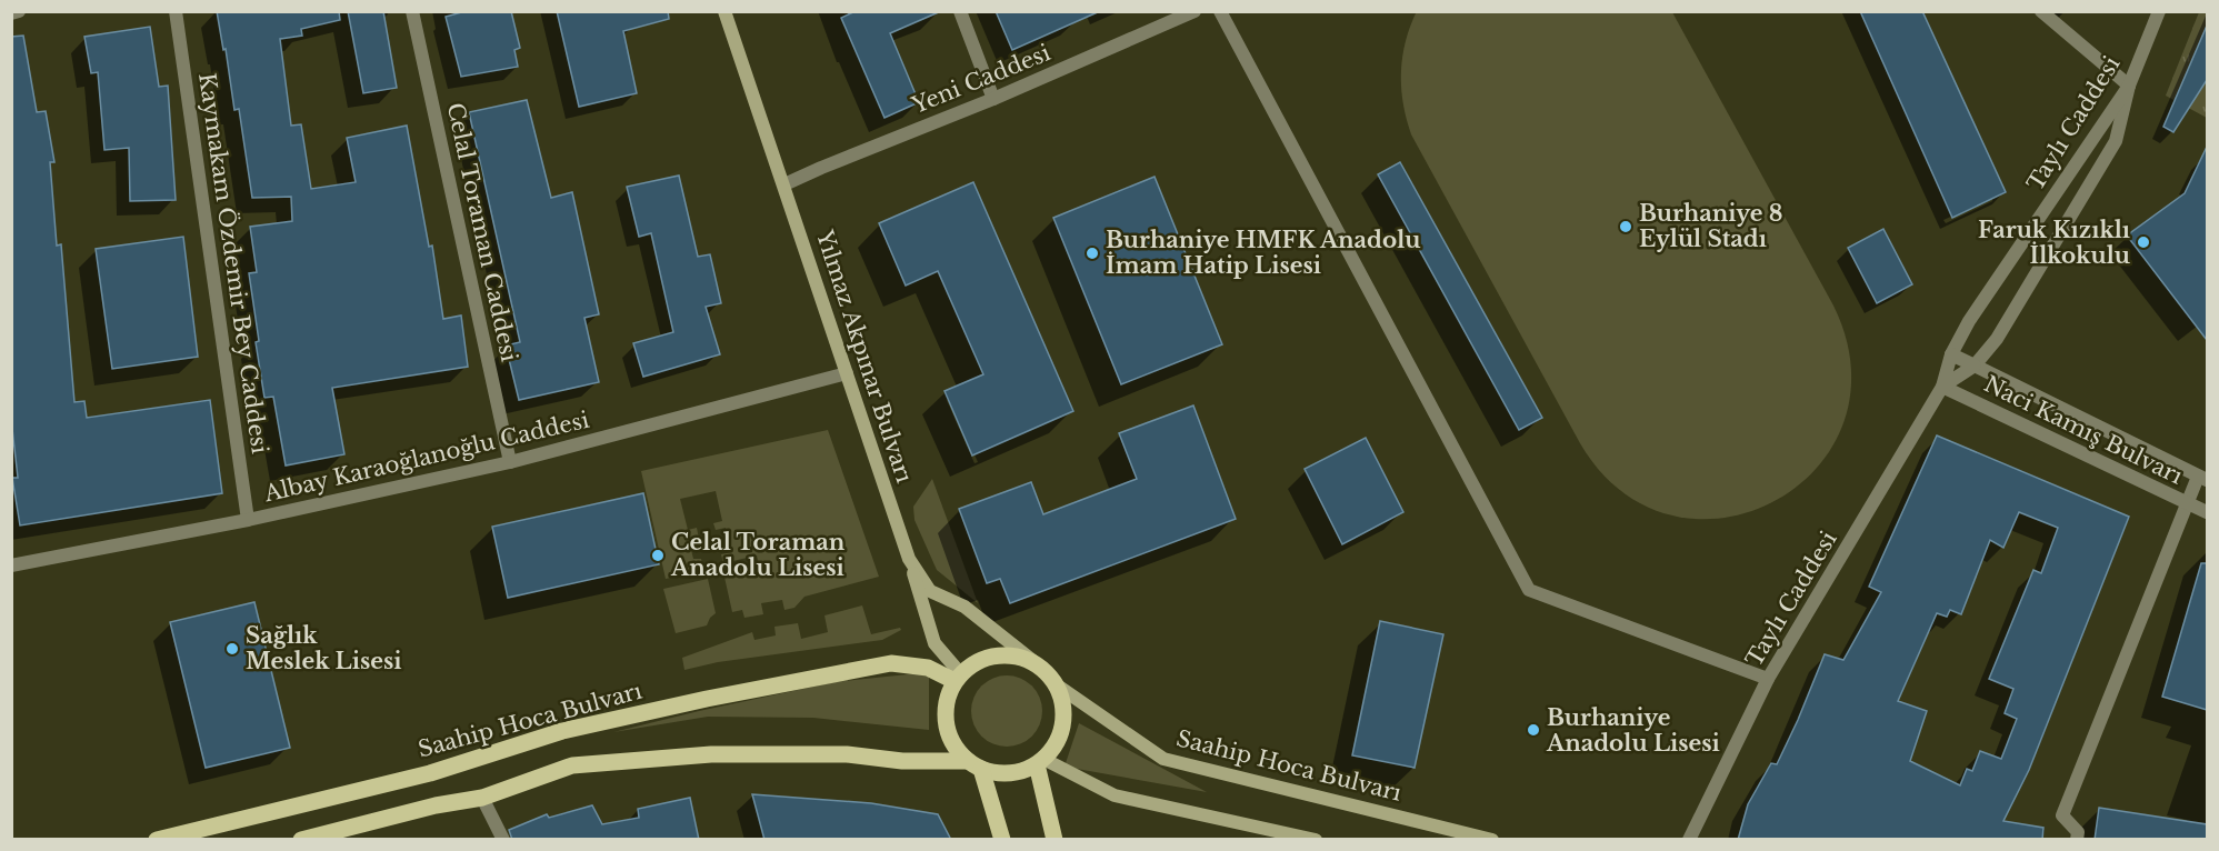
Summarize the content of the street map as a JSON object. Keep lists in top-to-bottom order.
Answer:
{
  "streets": {
    "main road": ["Yılmaz Akpınar Bulvarı", "Saahip Hoca Bulvarı"],
    "street": [
      "Yeni Caddesi",
      "Taylı Caddesi",
      "Celal Toraman Caddesi",
      "Kaymakam Özdemir Bey Caddesi",
      "Naci Kamış Bulvarı",
      "Albay Karaoğlanoğlu Caddesi"
    ]
  },
  "crossings": [
    ["Yeni Caddesi", "Yılmaz Akpınar Bulvarı"],
    ["Taylı Caddesi", "Naci Kamış Bulvarı"],
    ["Celal Toraman Caddesi", "Albay Karaoğlanoğlu Caddesi"],
    ["Kaymakam Özdemir Bey Caddesi", "Albay Karaoğlanoğlu Caddesi"],
    ["Yılmaz Akpınar Bulvarı", "Albay Karaoğlanoğlu Caddesi"],
    ["Yılmaz Akpınar Bulvarı", "Saahip Hoca Bulvarı"]
  ],
  "places": [
    "Burhaniye 8 Eylül Stadı",
    "Faruk Kızıklı İlkokulu",
    "Burhaniye HMFK Anadolu İmam Hatip Lisesi",
    "Celal Toraman Anadolu Lisesi",
    "Sağlık Meslek Lisesi",
    "Burhaniye Anadolu Lisesi"
  ]
}
